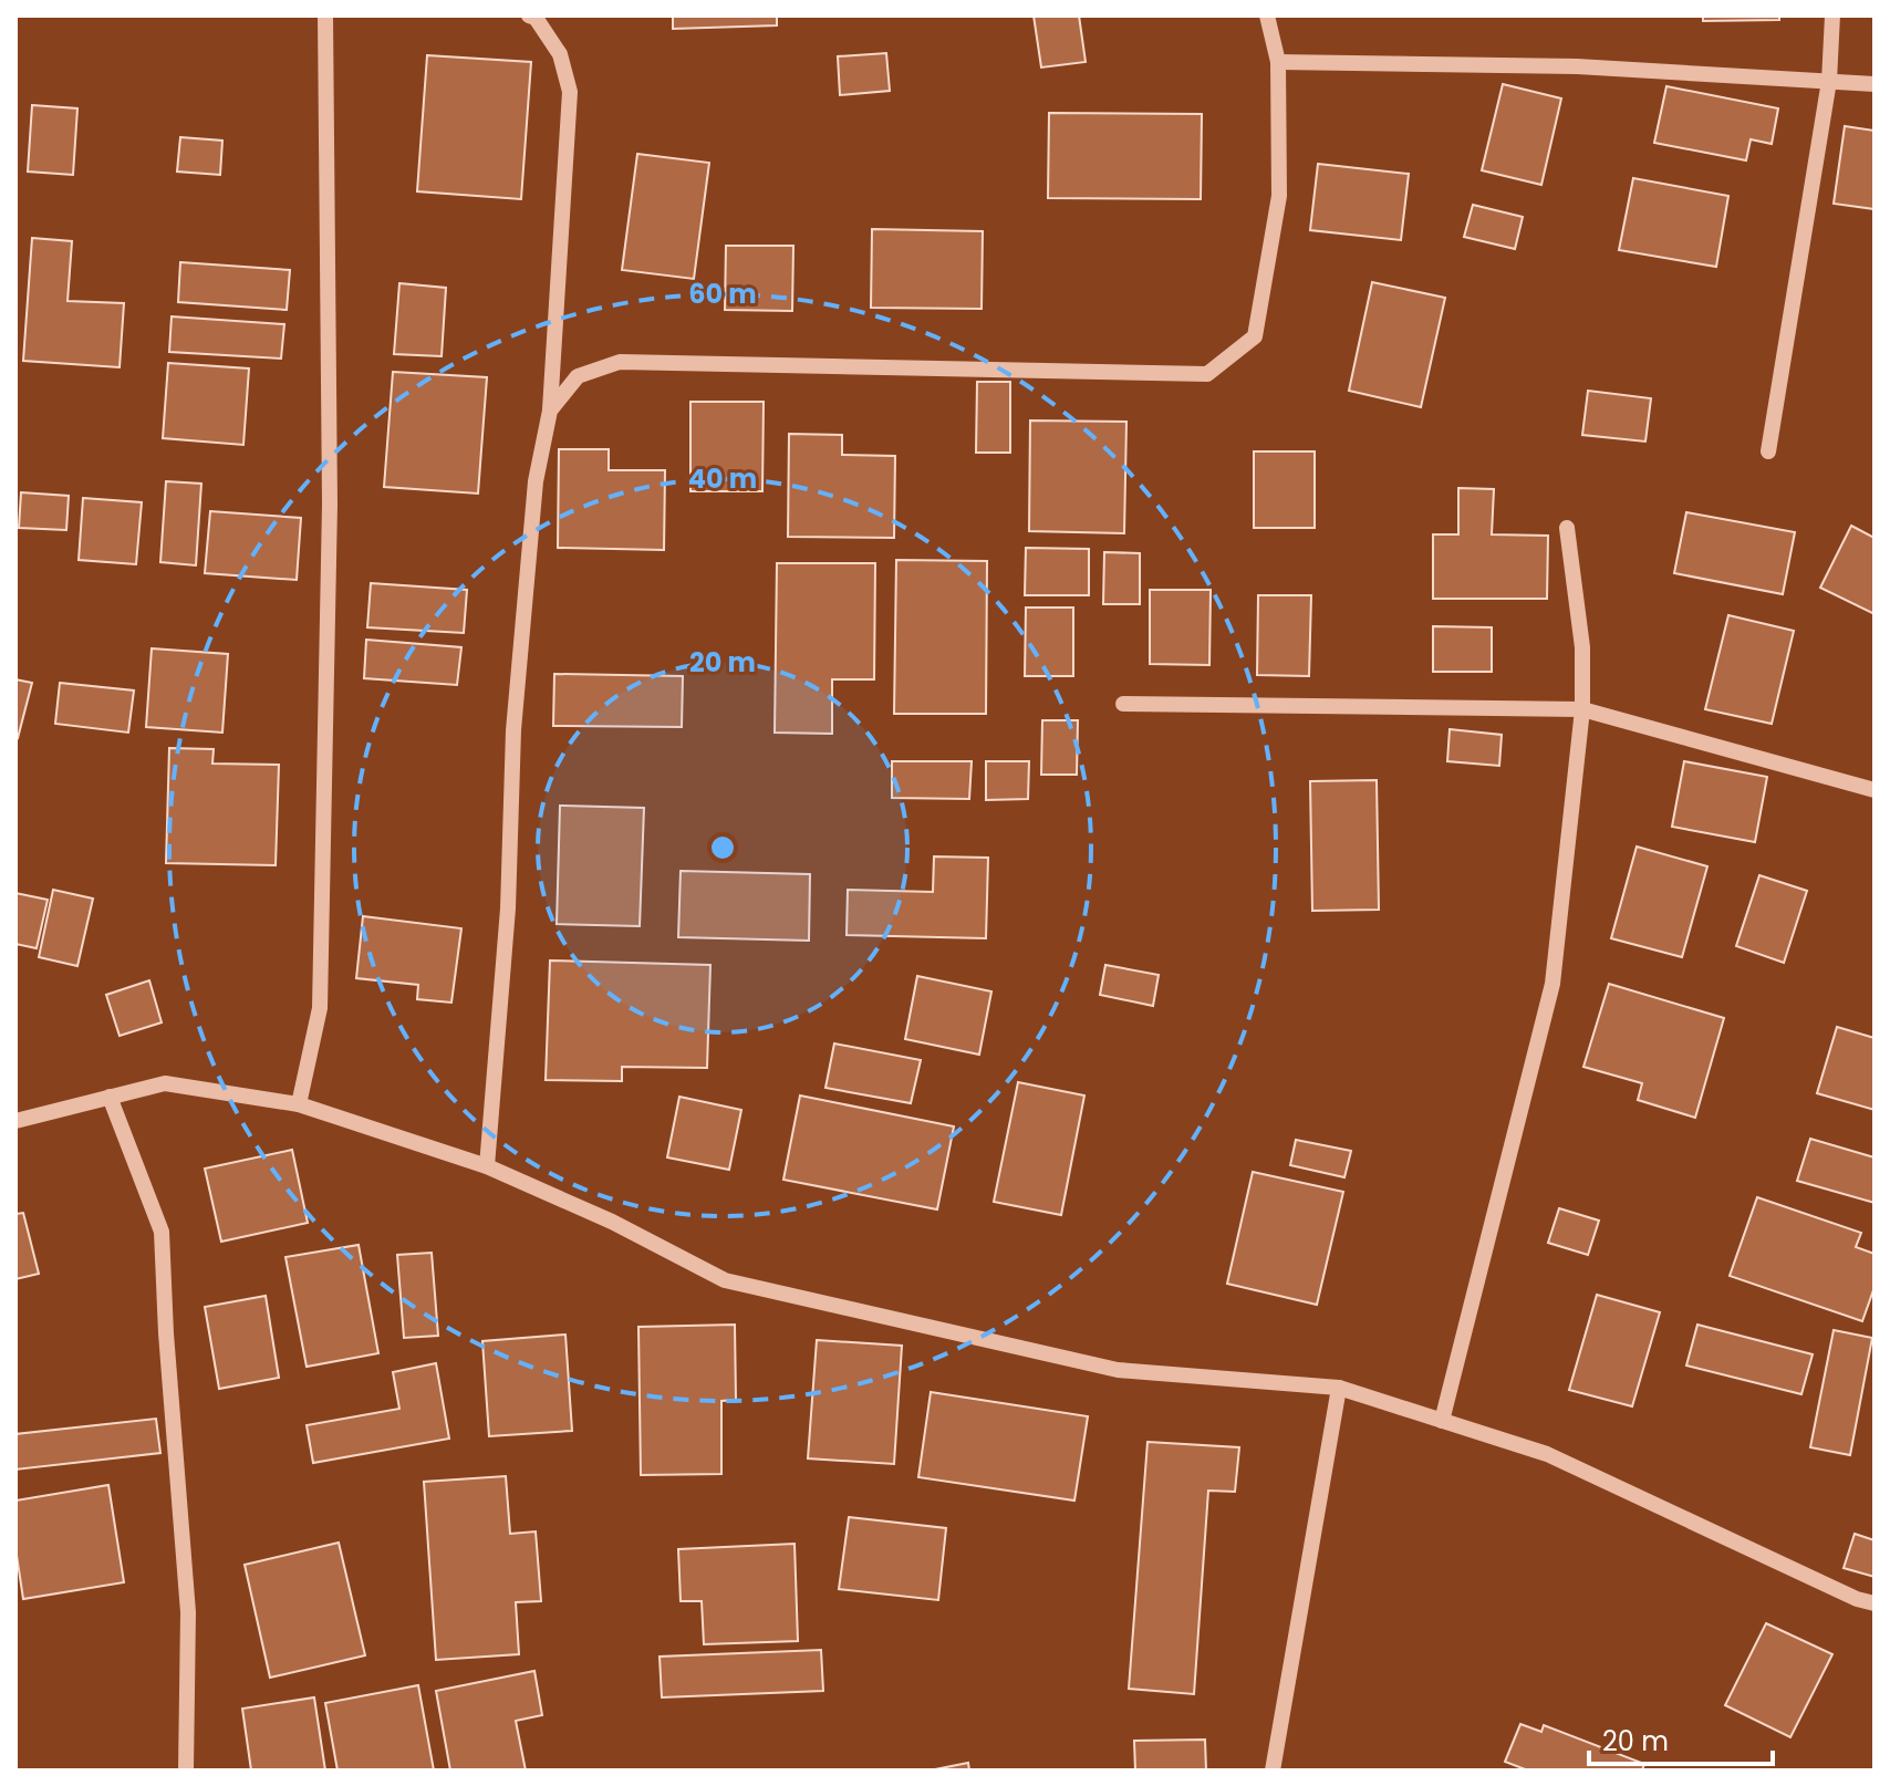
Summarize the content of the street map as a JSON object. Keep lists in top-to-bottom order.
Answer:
{
  "scale_bar": "20 m",
  "rings": ["60 m", "40 m", "20 m"]
}
